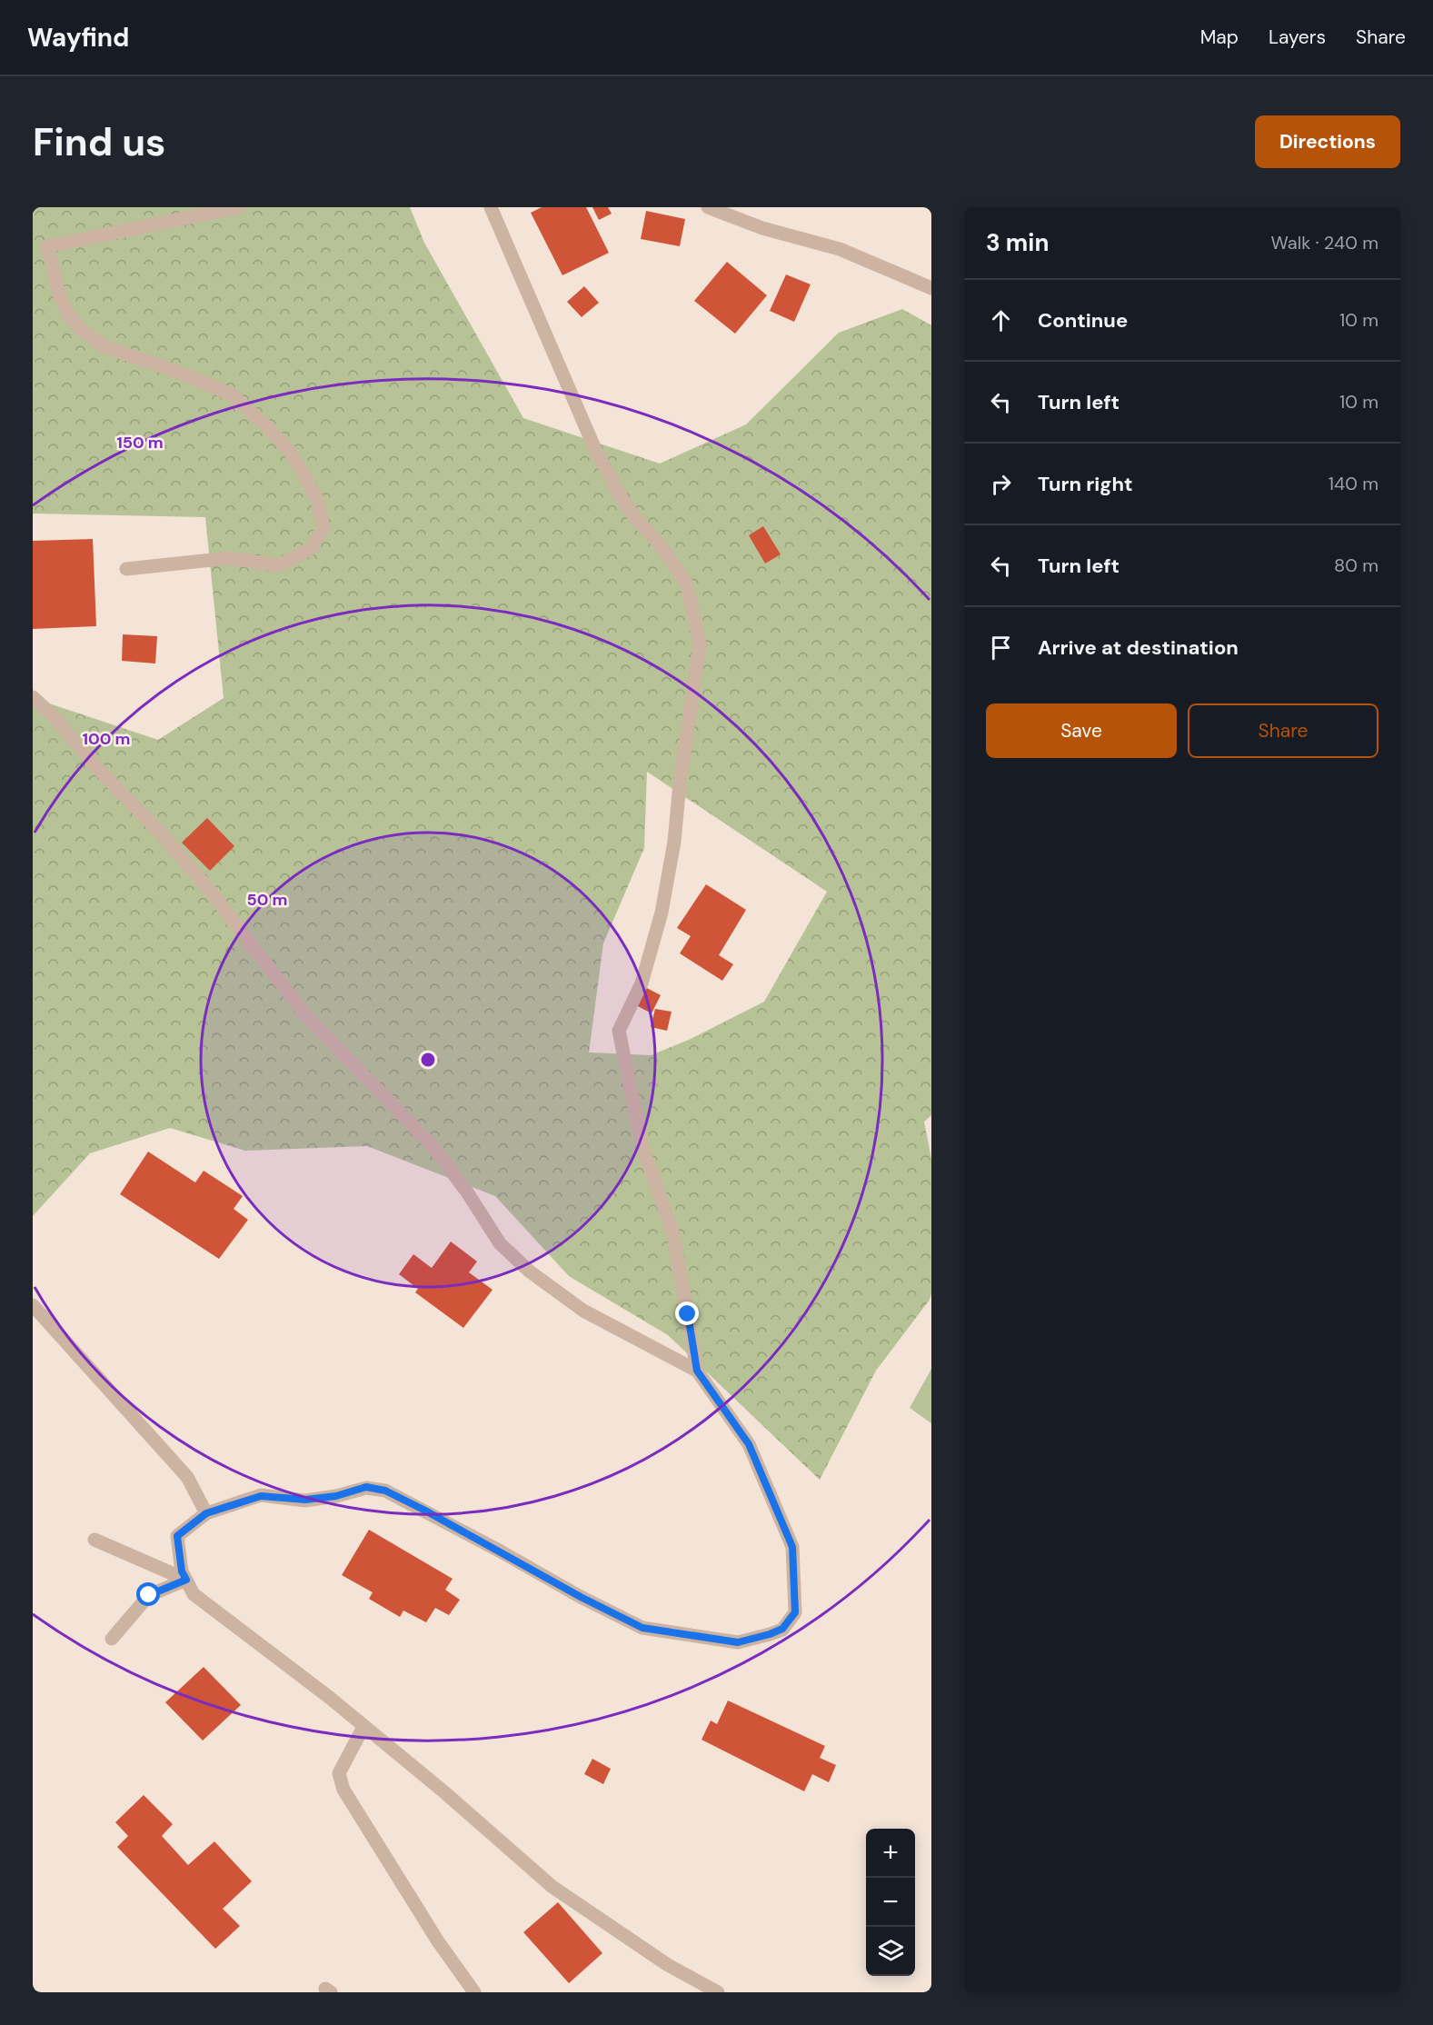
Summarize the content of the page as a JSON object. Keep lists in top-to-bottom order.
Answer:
{
  "page": {
    "header": "Wayfind",
    "nav": ["Map", "Layers", "Share"],
    "buttons": [
      "Directions",
      ["Save", "Share"]
    ],
    "title": "Find us",
    "heading": ["3 min", "Walk · 240 m"],
    "list": [
      ["Continue", "10 m"],
      ["Turn left", "10 m"],
      ["Turn right", "140 m"],
      ["Turn left", "80 m"],
      "Arrive at destination"
    ],
    "map_buttons": ["+", "−"]
  },
  "rings": ["150 m", "100 m", "50 m"]
}
